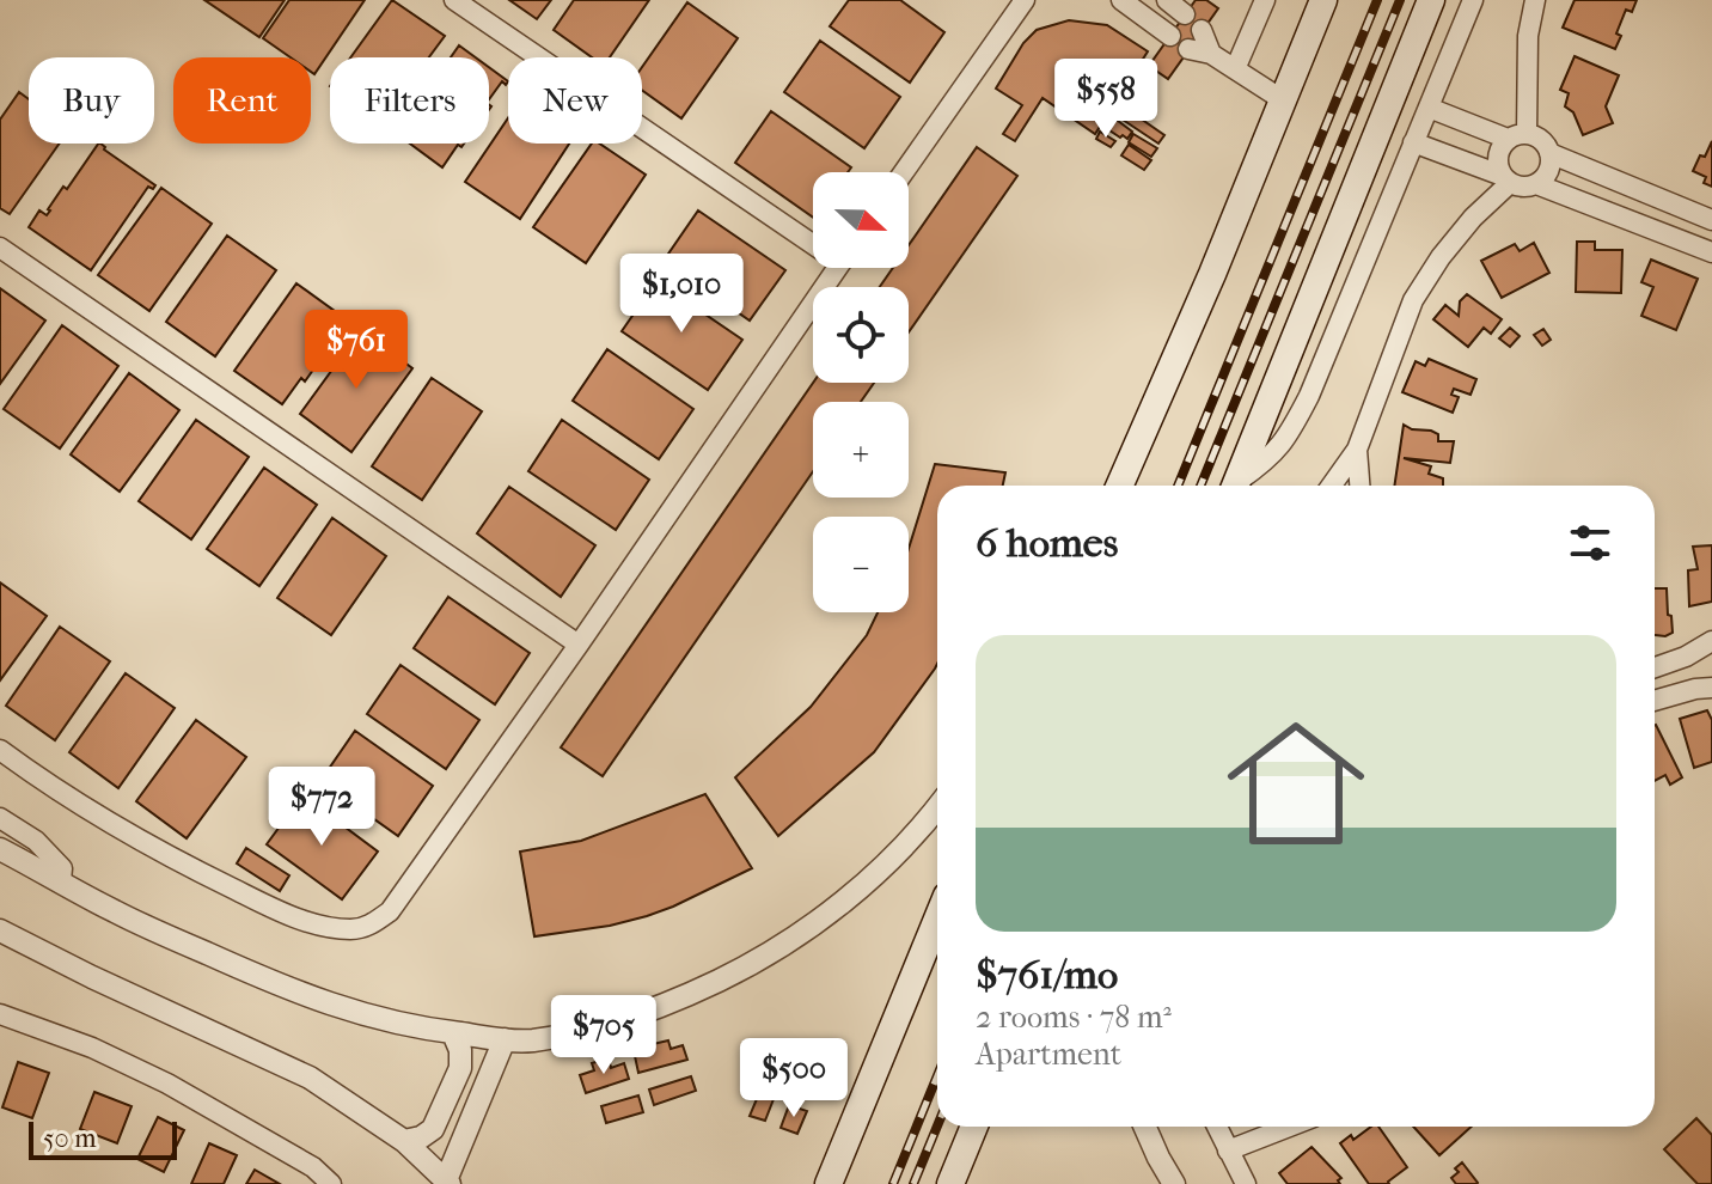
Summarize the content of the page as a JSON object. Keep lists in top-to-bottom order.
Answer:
{
  "scale_bar": "50 m",
  "north": "right",
  "page": {
    "chip": [
      "Buy",
      "Rent",
      "Filters",
      "New"
    ],
    "price": [
      "$558",
      "$1,010",
      "$761",
      "$772",
      "$705",
      "$500"
    ],
    "map_buttons": ["+", "−"],
    "heading": "6 homes",
    "list": [
      {
        "name": "$761/mo",
        "note": "2 rooms · 78 m² · Apartment"
      }
    ],
    "scale": "50 m"
  }
}
